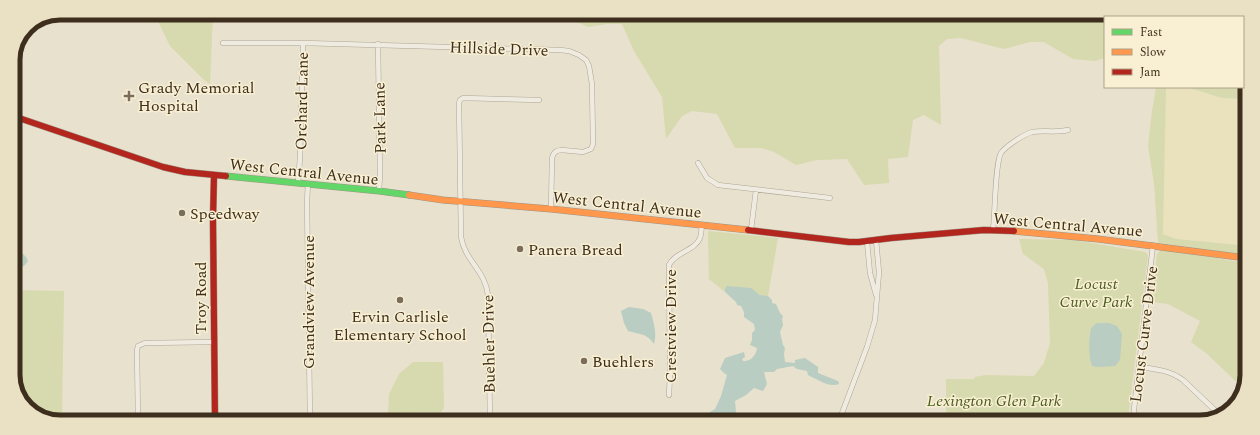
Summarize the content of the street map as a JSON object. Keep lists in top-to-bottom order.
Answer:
{
  "streets": {
    "main road": ["West Central Avenue", "Troy Road"],
    "street": [
      "Hillside Drive",
      "Orchard Lane",
      "Park Lane",
      "Grandview Avenue",
      "Crestview Drive",
      "Locust Curve Drive",
      "Buehler Drive"
    ]
  },
  "crossings": [
    ["Hillside Drive", "Orchard Lane"],
    ["Hillside Drive", "Park Lane"],
    ["Hillside Drive", "West Central Avenue"],
    ["Orchard Lane", "West Central Avenue"],
    ["Park Lane", "West Central Avenue"],
    ["West Central Avenue", "Troy Road"],
    ["West Central Avenue", "Grandview Avenue"],
    ["West Central Avenue", "Crestview Drive"],
    ["West Central Avenue", "Locust Curve Drive"],
    ["West Central Avenue", "Buehler Drive"]
  ],
  "parks": ["Locust Curve Park", "Lexington Glen Park"],
  "places": {
    "health": ["Grady Memorial Hospital"],
    "other": [
      "Speedway",
      "Panera Bread",
      "Ervin Carlisle Elementary School",
      "Buehlers"
    ]
  },
  "legend": ["Fast", "Slow", "Jam"]
}
